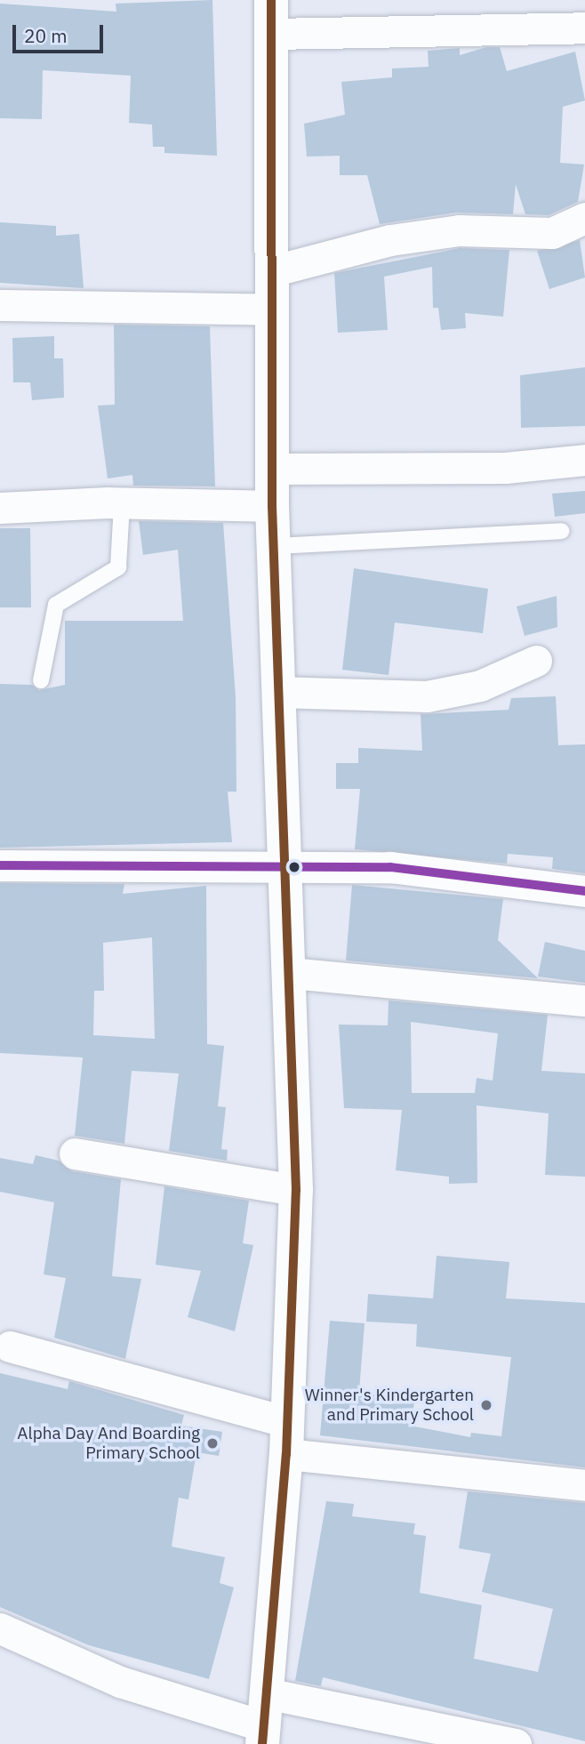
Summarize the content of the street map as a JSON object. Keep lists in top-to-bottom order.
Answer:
{
  "places": ["Winner's Kindergarten and Primary School", "Alpha Day And Boarding Primary School"],
  "scale_bar": "20 m"
}
